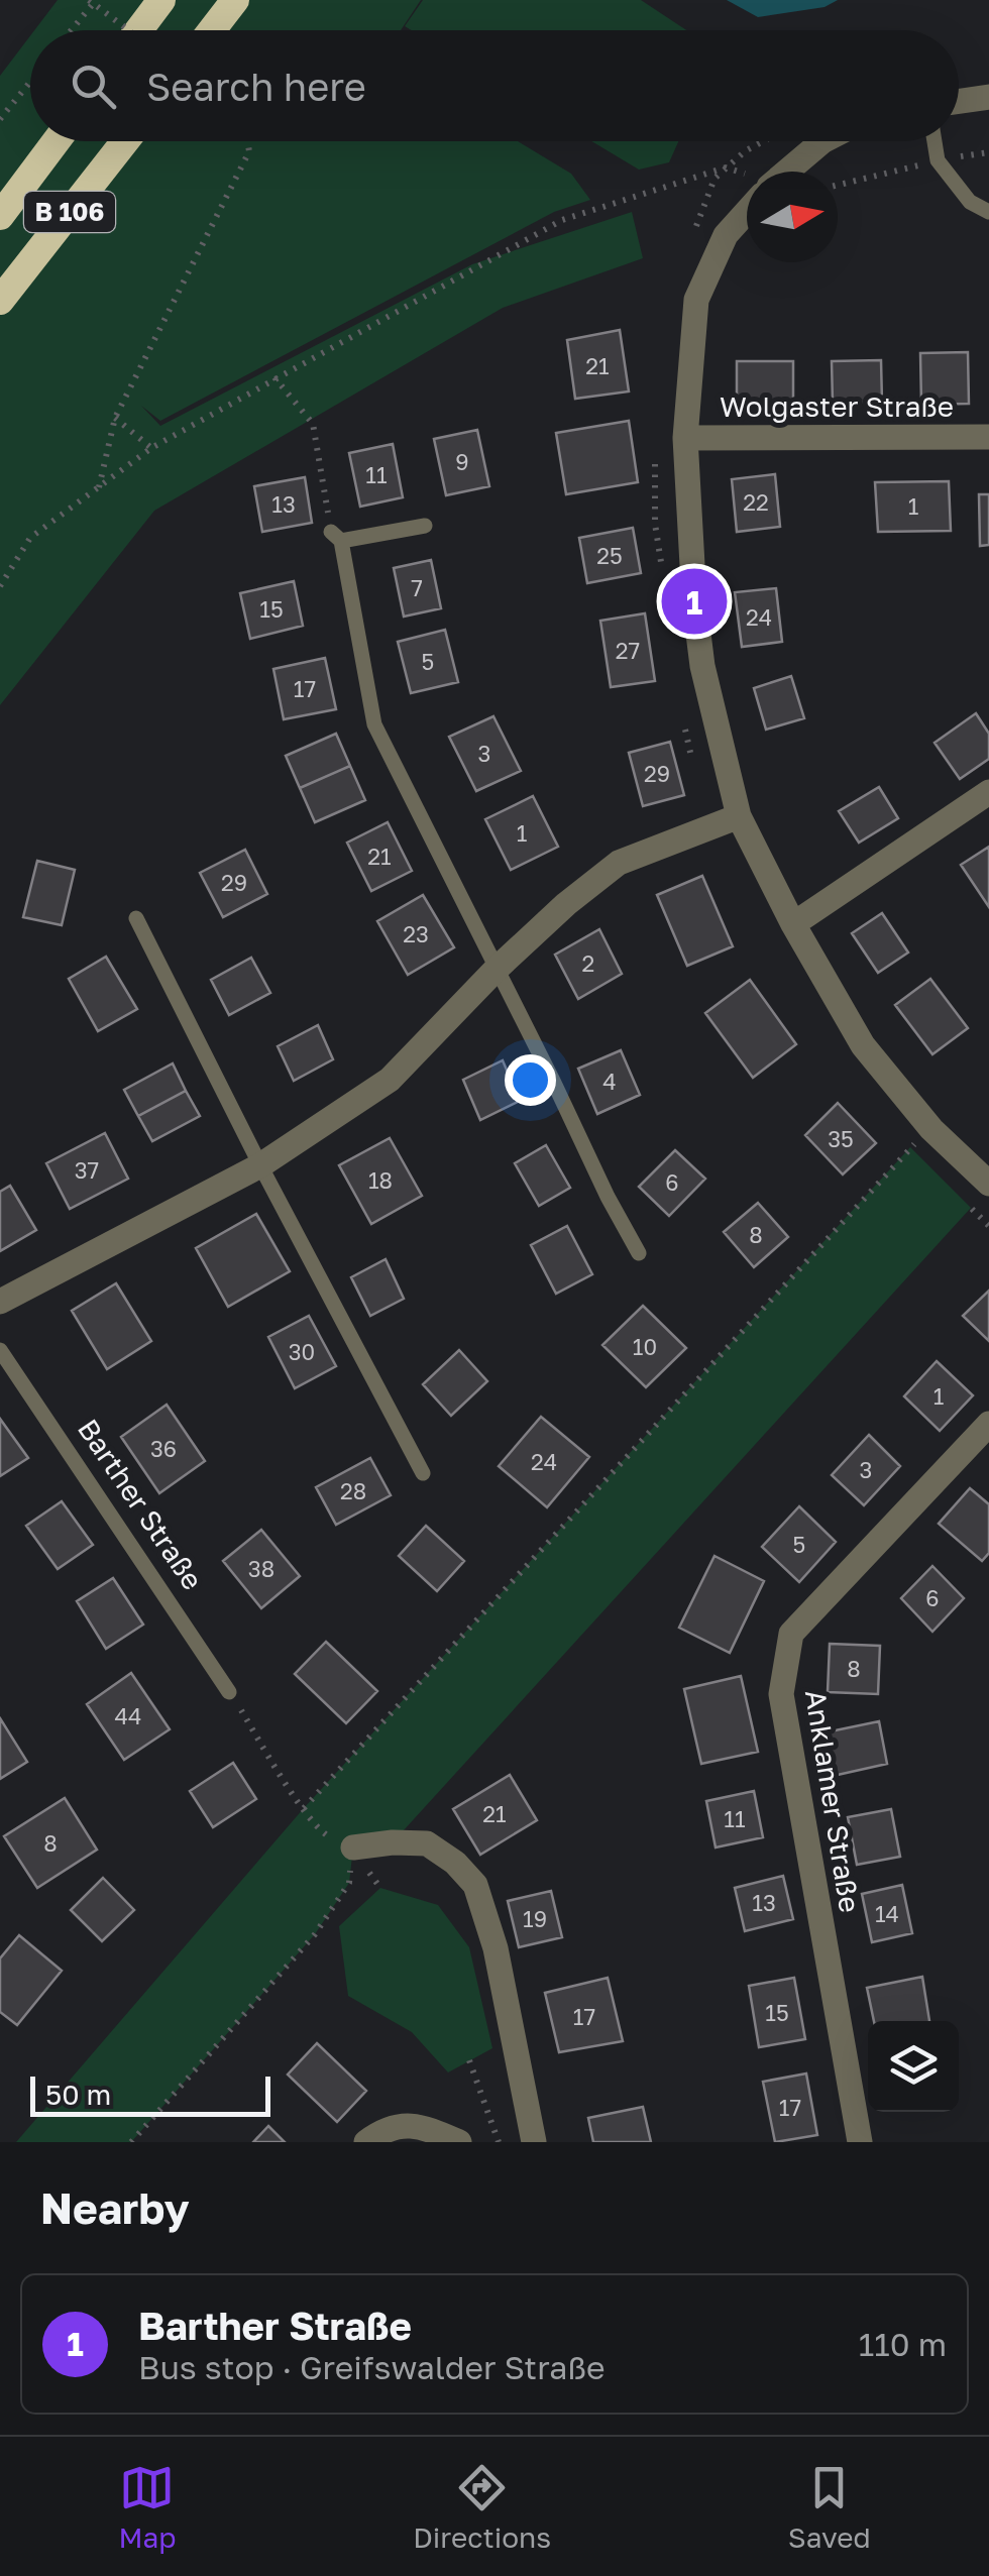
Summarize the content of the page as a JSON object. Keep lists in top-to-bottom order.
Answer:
{
  "streets": {
    "highway": ["B 106"],
    "street": ["Wolgaster Straße", "Anklamer Straße"],
    "lane": ["Barther Straße"]
  },
  "house_numbers": [
    "21",
    "9",
    "11",
    "22",
    "13",
    "1",
    "25",
    "7",
    "15",
    "24",
    "27",
    "5",
    "17",
    "3",
    "29",
    "1",
    "21",
    "29",
    "23",
    "2",
    "4",
    "35",
    "37",
    "18",
    "6",
    "8",
    "10",
    "30",
    "1",
    "36",
    "24",
    "3",
    "28",
    "5",
    "38",
    "6",
    "8",
    "44",
    "21",
    "11",
    "8",
    "13",
    "14",
    "19",
    "15",
    "17",
    "17"
  ],
  "scale_bar": "50 m",
  "north": "right",
  "page": {
    "search": "Search here",
    "pins": "1",
    "scale": "50 m",
    "heading": "Nearby",
    "list": [
      {
        "mark": "1",
        "name": "Barther Straße",
        "note": "Bus stop · Greifswalder Straße",
        "value": "110 m"
      }
    ],
    "nav": ["Map", "Directions", "Saved"]
  }
}
